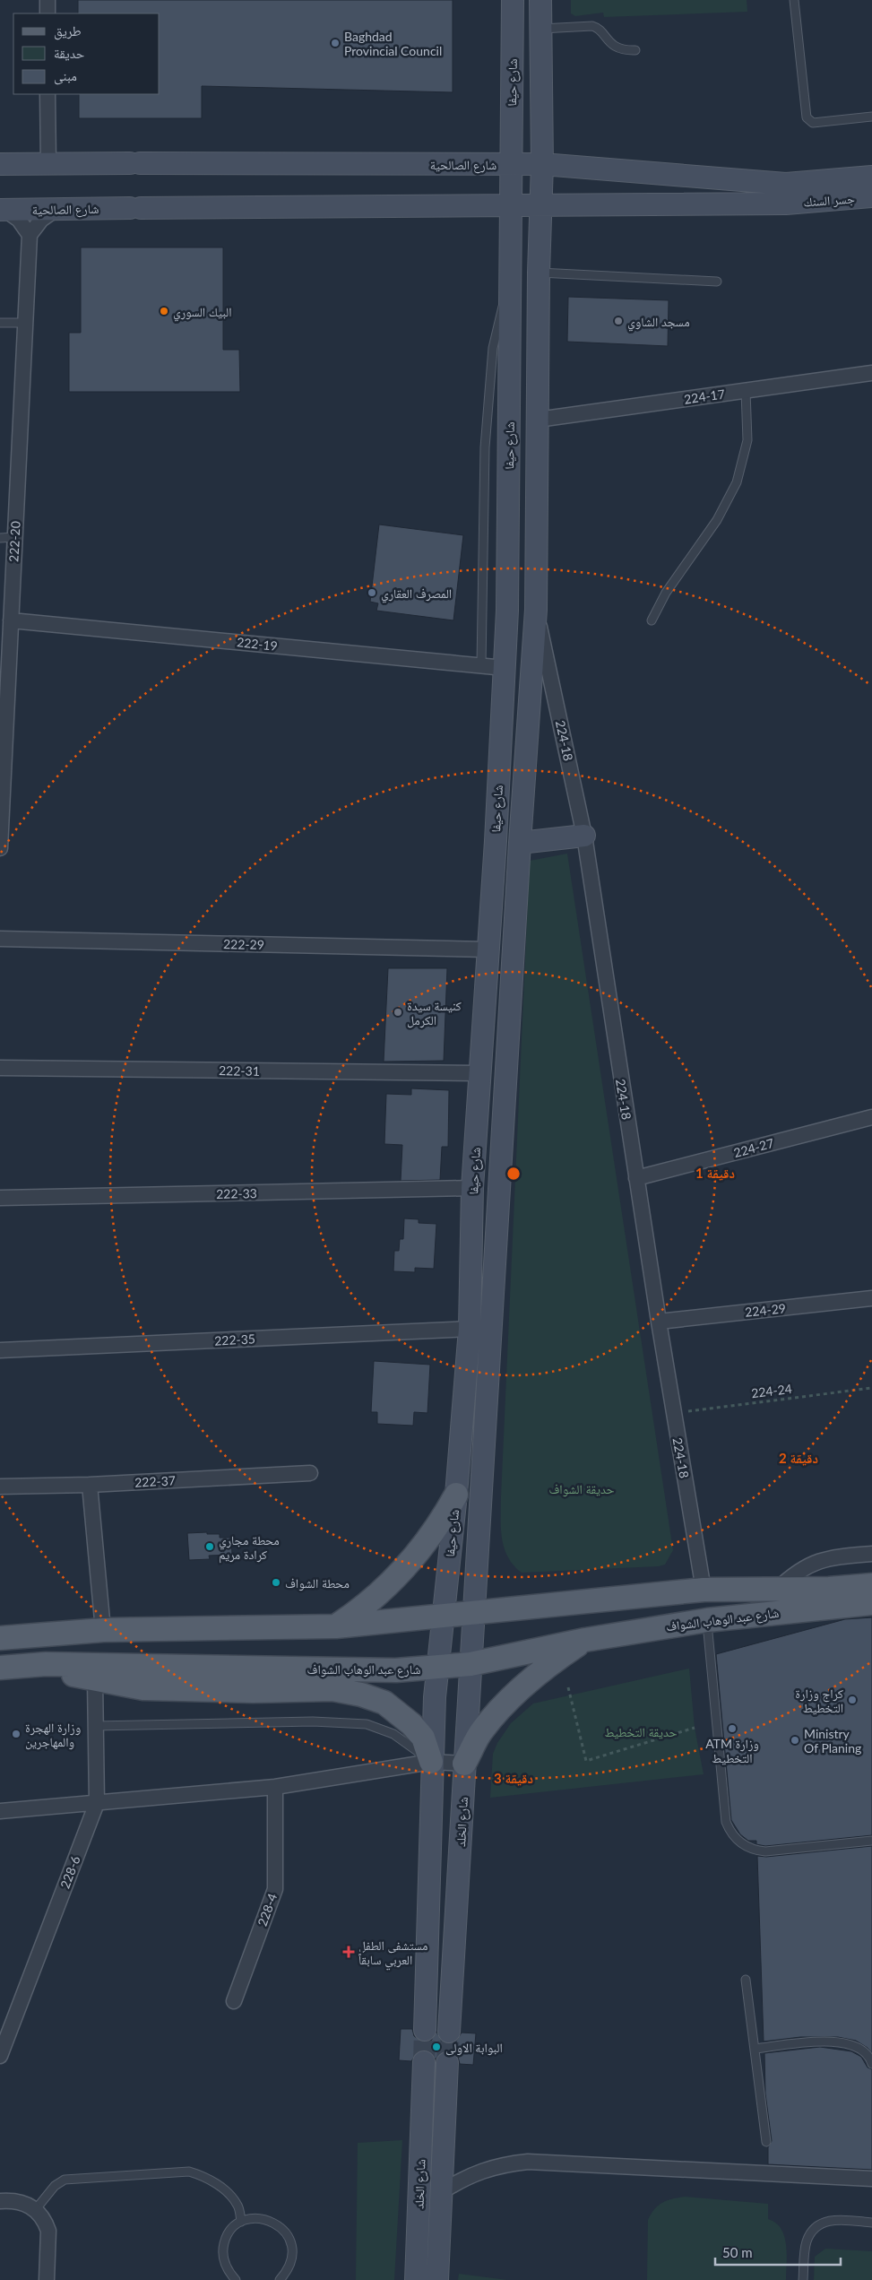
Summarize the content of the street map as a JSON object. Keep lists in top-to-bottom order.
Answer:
{
  "streets": {
    "main road": [
      "شارع حيفا",
      "شارع الصالحية",
      "جسر السنك",
      "شارع عبد الوهاب الشواف",
      "شارع الخلد"
    ],
    "street": [
      "224-17",
      "222-20",
      "222-19",
      "224-18",
      "222-29",
      "222-31",
      "224-27",
      "222-33",
      "224-29",
      "222-35",
      "222-37",
      "228-6",
      "228-4"
    ],
    "path": ["224-24"]
  },
  "crossings": [
    ["شارع حيفا", "شارع الصالحية"],
    ["شارع حيفا", "224-17"],
    ["شارع حيفا", "222-19"],
    ["شارع حيفا", "224-18"],
    ["شارع حيفا", "222-29"],
    ["شارع حيفا", "222-31"],
    ["شارع حيفا", "222-33"],
    ["شارع حيفا", "222-35"],
    ["شارع حيفا", "شارع عبد الوهاب الشواف"],
    ["شارع حيفا", "شارع الخلد"],
    ["شارع الصالحية", "جسر السنك"],
    ["222-20", "222-19"],
    ["224-18", "224-27"],
    ["224-18", "224-29"],
    ["224-18", "224-24"],
    ["224-18", "شارع عبد الوهاب الشواف"],
    ["شارع عبد الوهاب الشواف", "شارع الخلد"]
  ],
  "parks": ["حديقة الشواف", "حديقة التخطيط"],
  "places": {
    "other": [
      "Baghdad Provincial Council",
      "البيك السوري",
      "مسجد الشاوي",
      "المصرف العقاري",
      "كنيسة سيدة الكرمل",
      "محطة مجاري كرادة مريم",
      "محطة الشواف",
      "كراج وزارة التخطيط",
      "ATM وزارة التخطيط",
      "وزارة الهجرة والمهاجرين",
      "Ministry Of Planing",
      "البوابة الاولى"
    ],
    "health": ["مستشفى الطفل العربي سابقاً"]
  },
  "legend": ["طريق", "حديقة", "مبنى"],
  "scale_bar": "50 m",
  "rings": ["1 دقيقة", "2 دقيقة", "3 دقيقة"]
}
